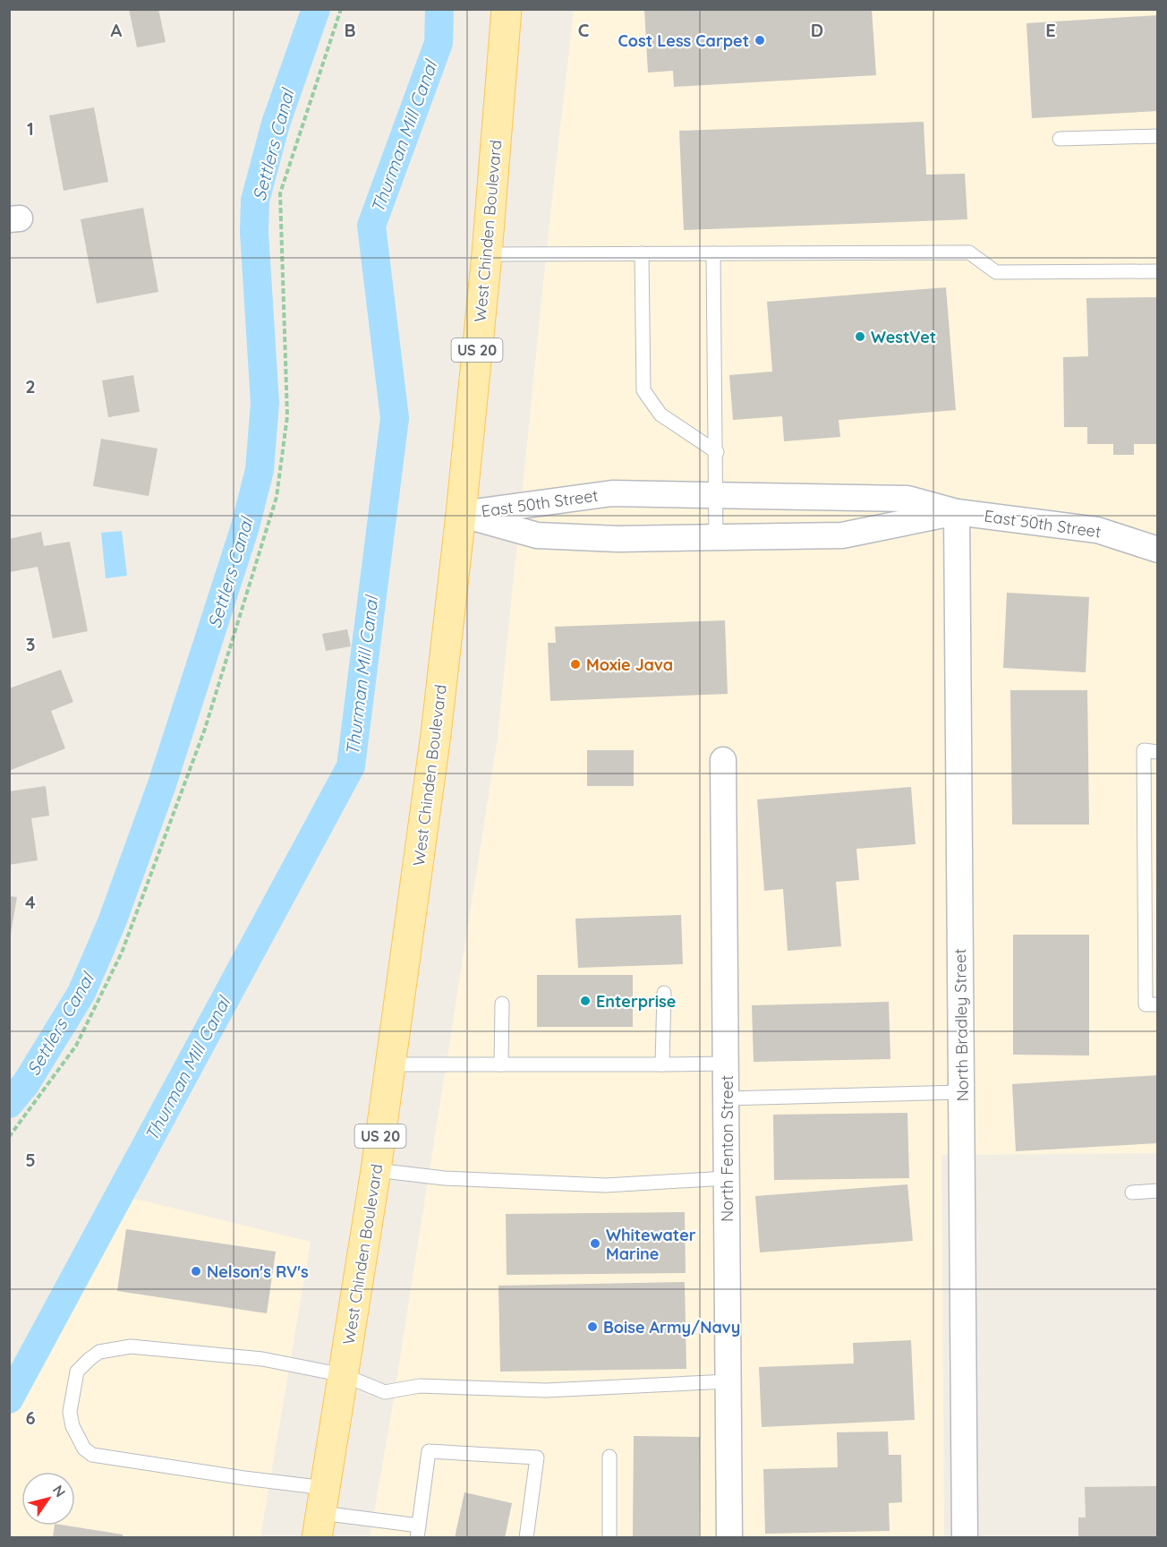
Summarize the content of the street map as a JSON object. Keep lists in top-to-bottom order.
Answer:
{
  "streets": {
    "main road": ["West Chinden Boulevard", "US 20"],
    "street": ["East 50th Street", "North Bradley Street", "North Fenton Street"]
  },
  "crossings": [
    ["West Chinden Boulevard", "East 50th Street"],
    ["East 50th Street", "North Bradley Street"]
  ],
  "water": ["Thurman Mill Canal", "Settlers Canal"],
  "places": [
    "Cost Less Carpet",
    "WestVet",
    "Moxie Java",
    "Enterprise",
    "Whitewater Marine",
    "Nelson's RV's",
    "Boise Army/Navy"
  ],
  "north": "top right",
  "grid": {
    "columns": [
      "A",
      "B",
      "C",
      "D",
      "E"
    ],
    "rows": [
      "1",
      "2",
      "3",
      "4",
      "5",
      "6"
    ]
  }
}
